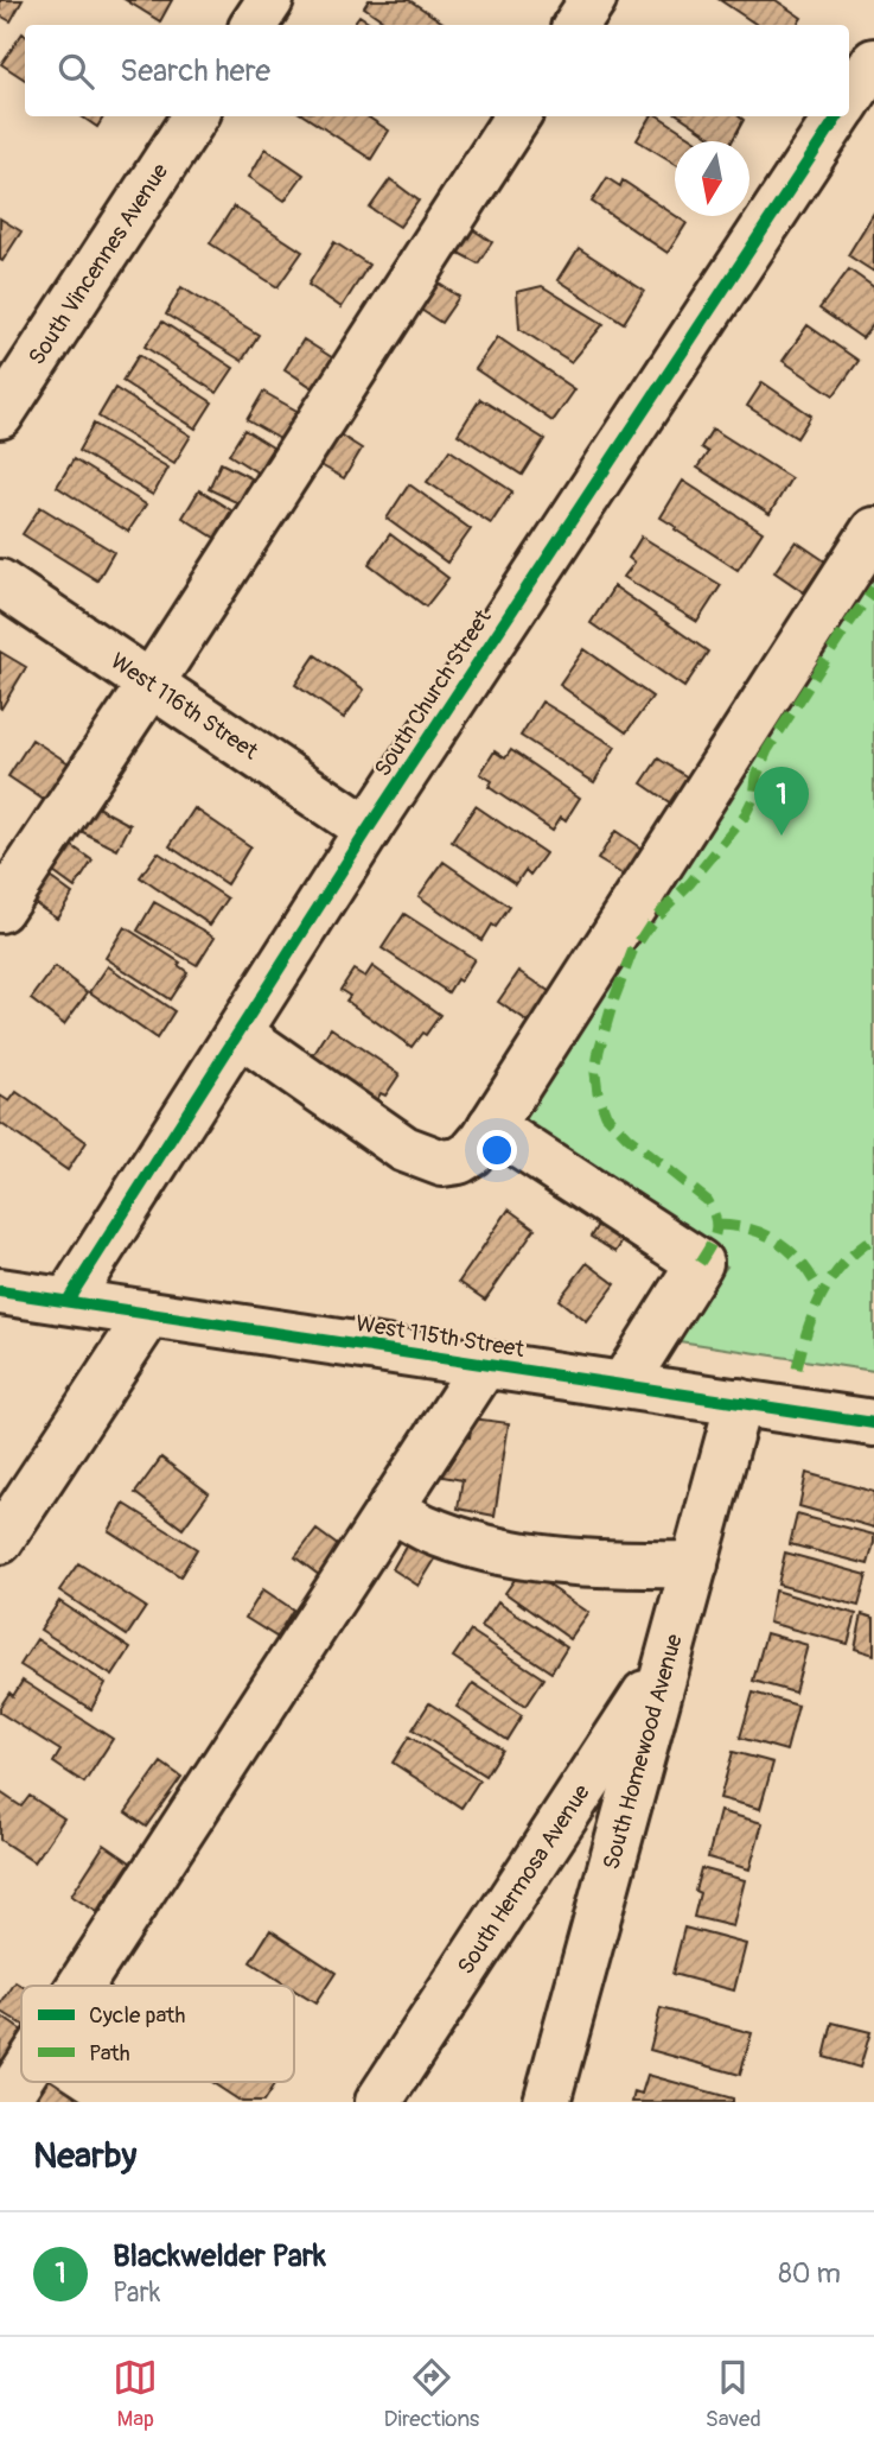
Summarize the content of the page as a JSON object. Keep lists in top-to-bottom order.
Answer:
{
  "streets": {
    "street": [
      "South Vincennes Avenue",
      "South Church Street",
      "West 116th Street",
      "West 115th Street",
      "South Homewood Avenue",
      "South Hermosa Avenue"
    ]
  },
  "crossings": [
    ["South Church Street", "West 116th Street"],
    ["South Church Street", "West 115th Street"],
    ["West 115th Street", "South Homewood Avenue"],
    ["South Homewood Avenue", "South Hermosa Avenue"]
  ],
  "legend": ["Cycle path", "Path"],
  "north": "bottom",
  "page": {
    "search": "Search here",
    "pins": "1",
    "heading": "Nearby",
    "list": [
      {
        "mark": "1",
        "name": "Blackwelder Park",
        "note": "Park",
        "value": "80 m"
      }
    ],
    "nav": ["Map", "Directions", "Saved"]
  }
}
